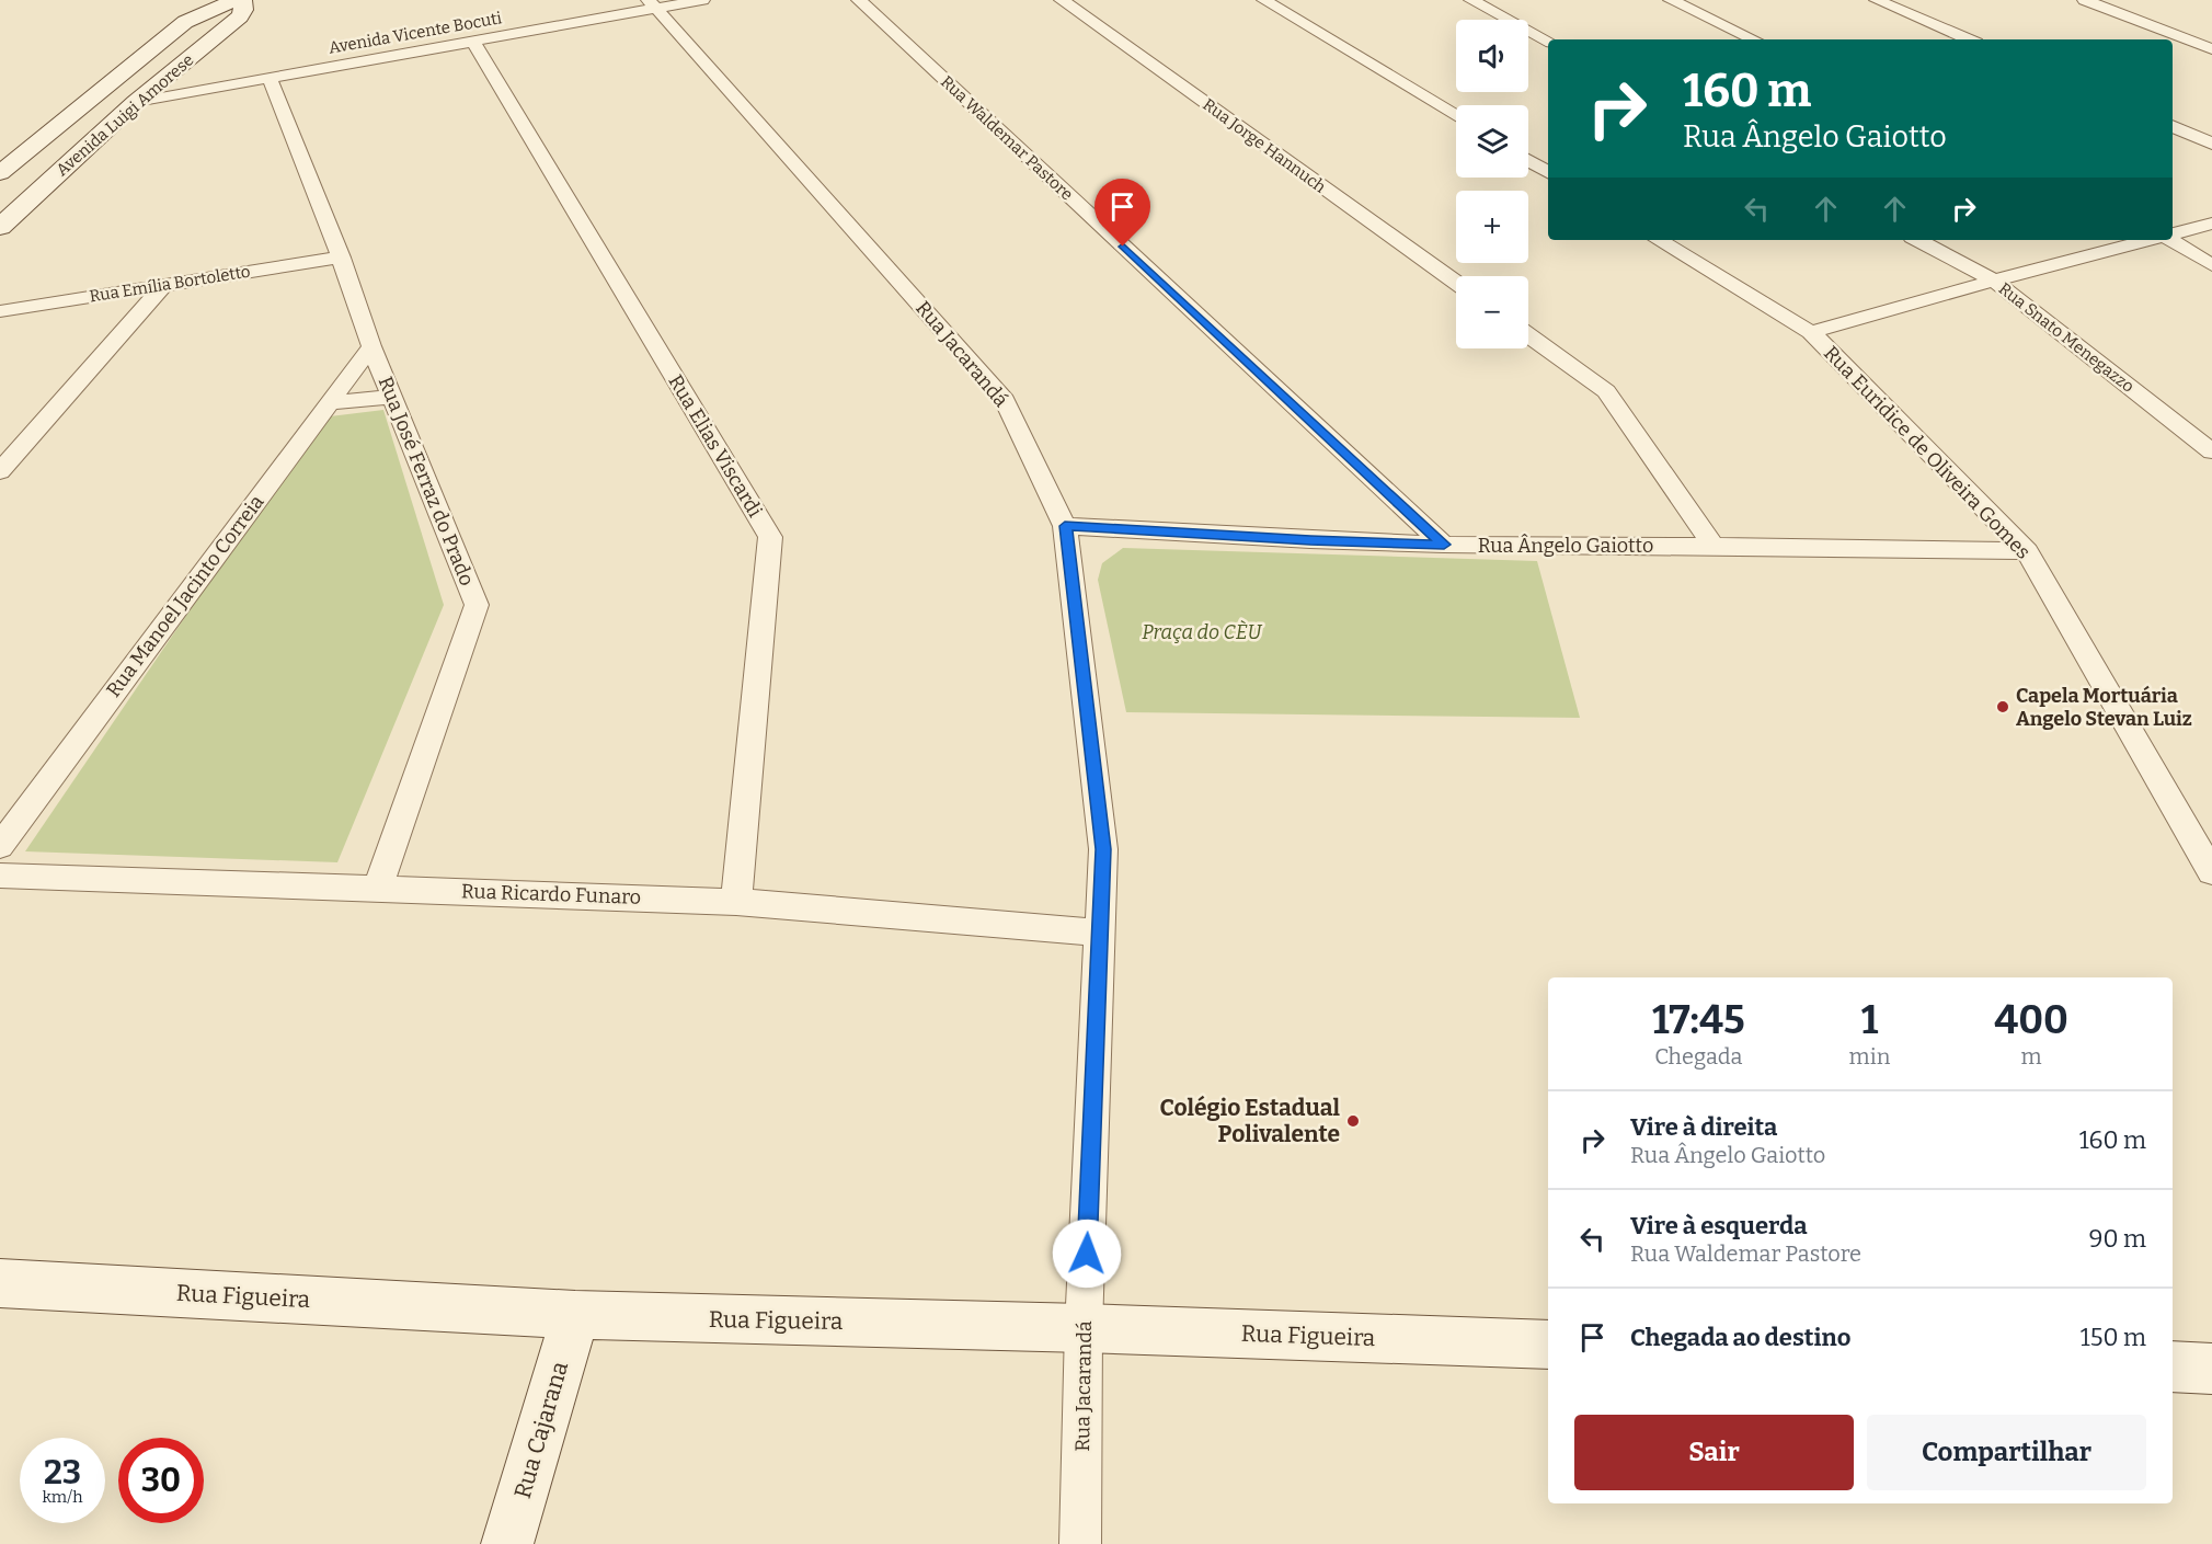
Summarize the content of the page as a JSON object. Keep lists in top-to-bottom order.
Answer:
{
  "streets": {
    "street": [
      "Avenida Vicente Bocuti",
      "Avenida Luigi Amorese",
      "Rua Waldemar Pastore",
      "Rua Jorge Hannuch",
      "Rua Emília Bortoletto",
      "Rua Snato Menegazzo",
      "Rua Jacarandá",
      "Rua Elias Viscardi",
      "Rua Euridice de Oliveira Gomes",
      "Rua José Ferraz do Prado",
      "Rua Ângelo Gaiotto",
      "Rua Manoel Jacinto Correia",
      "Rua Ricardo Funaro",
      "Rua Figueira",
      "Rua Cajarana"
    ]
  },
  "crossings": [
    ["Avenida Vicente Bocuti", "Avenida Luigi Amorese"],
    ["Avenida Vicente Bocuti", "Rua Jacarandá"],
    ["Avenida Vicente Bocuti", "Rua Elias Viscardi"],
    ["Avenida Vicente Bocuti", "Rua José Ferraz do Prado"],
    ["Rua Waldemar Pastore", "Rua Ângelo Gaiotto"],
    ["Rua Emília Bortoletto", "Rua José Ferraz do Prado"],
    ["Rua Jacarandá", "Rua Ângelo Gaiotto"],
    ["Rua Jacarandá", "Rua Ricardo Funaro"],
    ["Rua Jacarandá", "Rua Figueira"],
    ["Rua Elias Viscardi", "Rua Ricardo Funaro"],
    ["Rua Euridice de Oliveira Gomes", "Rua Ângelo Gaiotto"],
    ["Rua José Ferraz do Prado", "Rua Manoel Jacinto Correia"],
    ["Rua José Ferraz do Prado", "Rua Ricardo Funaro"],
    ["Rua Figueira", "Rua Cajarana"]
  ],
  "parks": ["Praça do CÈU"],
  "places": ["Capela Mortuária Angelo Stevan Luiz", "Colégio Estadual Polivalente"],
  "page": {
    "map_buttons": ["+", "−"],
    "turn": ["160 m", "Rua Ângelo Gaiotto"],
    "eta": [
      "17:45",
      "Chegada",
      "1",
      "min",
      "400",
      "m"
    ],
    "list": [
      {
        "name": "Vire à direita",
        "note": "Rua Ângelo Gaiotto",
        "value": "160 m"
      },
      {
        "name": "Vire à esquerda",
        "note": "Rua Waldemar Pastore",
        "value": "90 m"
      },
      {
        "name": "Chegada ao destino",
        "value": "150 m"
      }
    ],
    "buttons": ["Sair", "Compartilhar"],
    "speed": "23 km/h",
    "limit": "30"
  }
}
